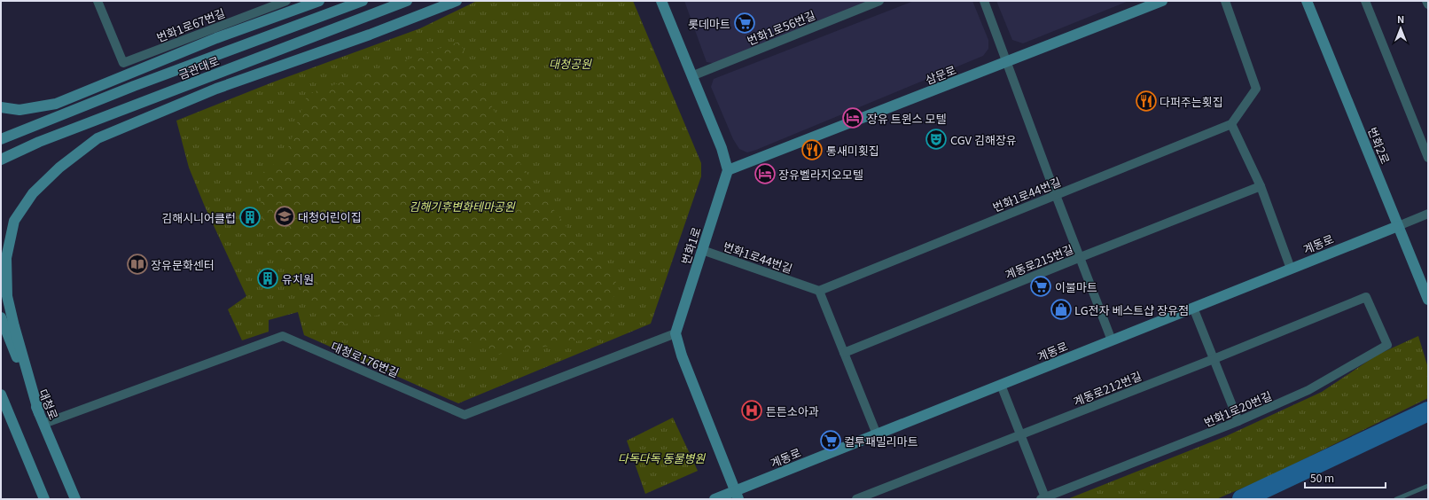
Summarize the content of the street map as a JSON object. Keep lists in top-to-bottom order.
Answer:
{
  "streets": {
    "main road": [
      "금관대로",
      "삼문로",
      "번화2로",
      "계동로",
      "번화1로",
      "대청로"
    ],
    "street": [
      "번화1로67번길",
      "번화1로56번길",
      "번화1로44번길",
      "계동로215번길",
      "대청로176번길",
      "계동로212번길",
      "번화1로20번길"
    ]
  },
  "crossings": [
    ["삼문로", "번화1로"],
    ["번화2로", "계동로"],
    ["번화1로44번길", "번화1로"],
    ["번화1로", "대청로176번길"],
    ["대청로176번길", "대청로"],
    ["계동로212번길", "번화1로20번길"]
  ],
  "parks": ["대청공원", "김해기후변화테마공원", "다독다독 동물병원"],
  "places": {
    "supermarket": ["롯데마트", "이불마트", "컬투패밀리마트"],
    "restaurant": ["다퍼주는횟집", "통새미횟집"],
    "hotel": ["장유 트윈스 모텔", "장유벨라지오모텔"],
    "theatre": ["CGV 김해장유"],
    "school or university": ["대청어린이집"],
    "building": ["김해시니어클럽", "유치원"],
    "library": ["장유문화센터"],
    "shop": ["LG전자 베스트샵 장유점"],
    "hospital": ["튼튼소아과"]
  },
  "scale_bar": "50 m",
  "north": "top"
}
